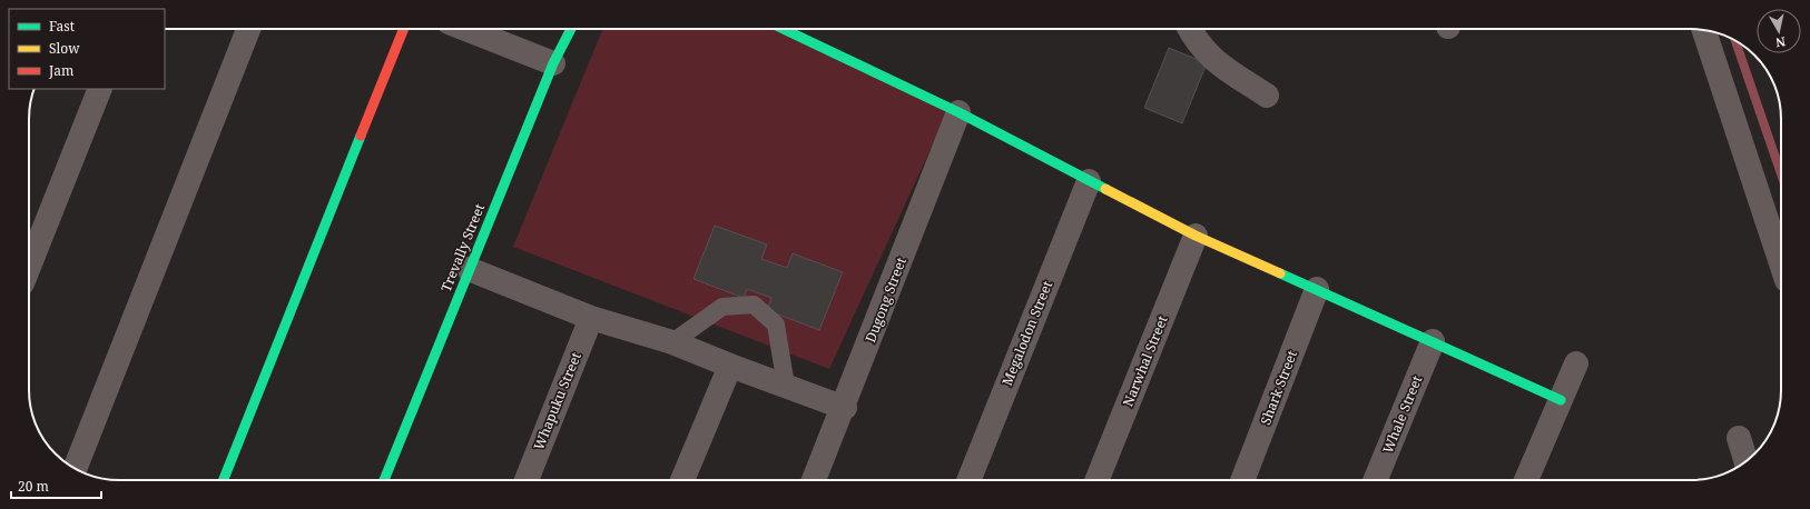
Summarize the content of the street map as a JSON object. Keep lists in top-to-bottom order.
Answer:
{
  "streets": {
    "street": [
      "Trevally Street",
      "Dugong Street",
      "Megalodon Street",
      "Narwhal Street",
      "Shark Street",
      "Whapuku Street",
      "Whale Street"
    ]
  },
  "legend": ["Fast", "Slow", "Jam"],
  "scale_bar": "20 m",
  "north": "bottom"
}
